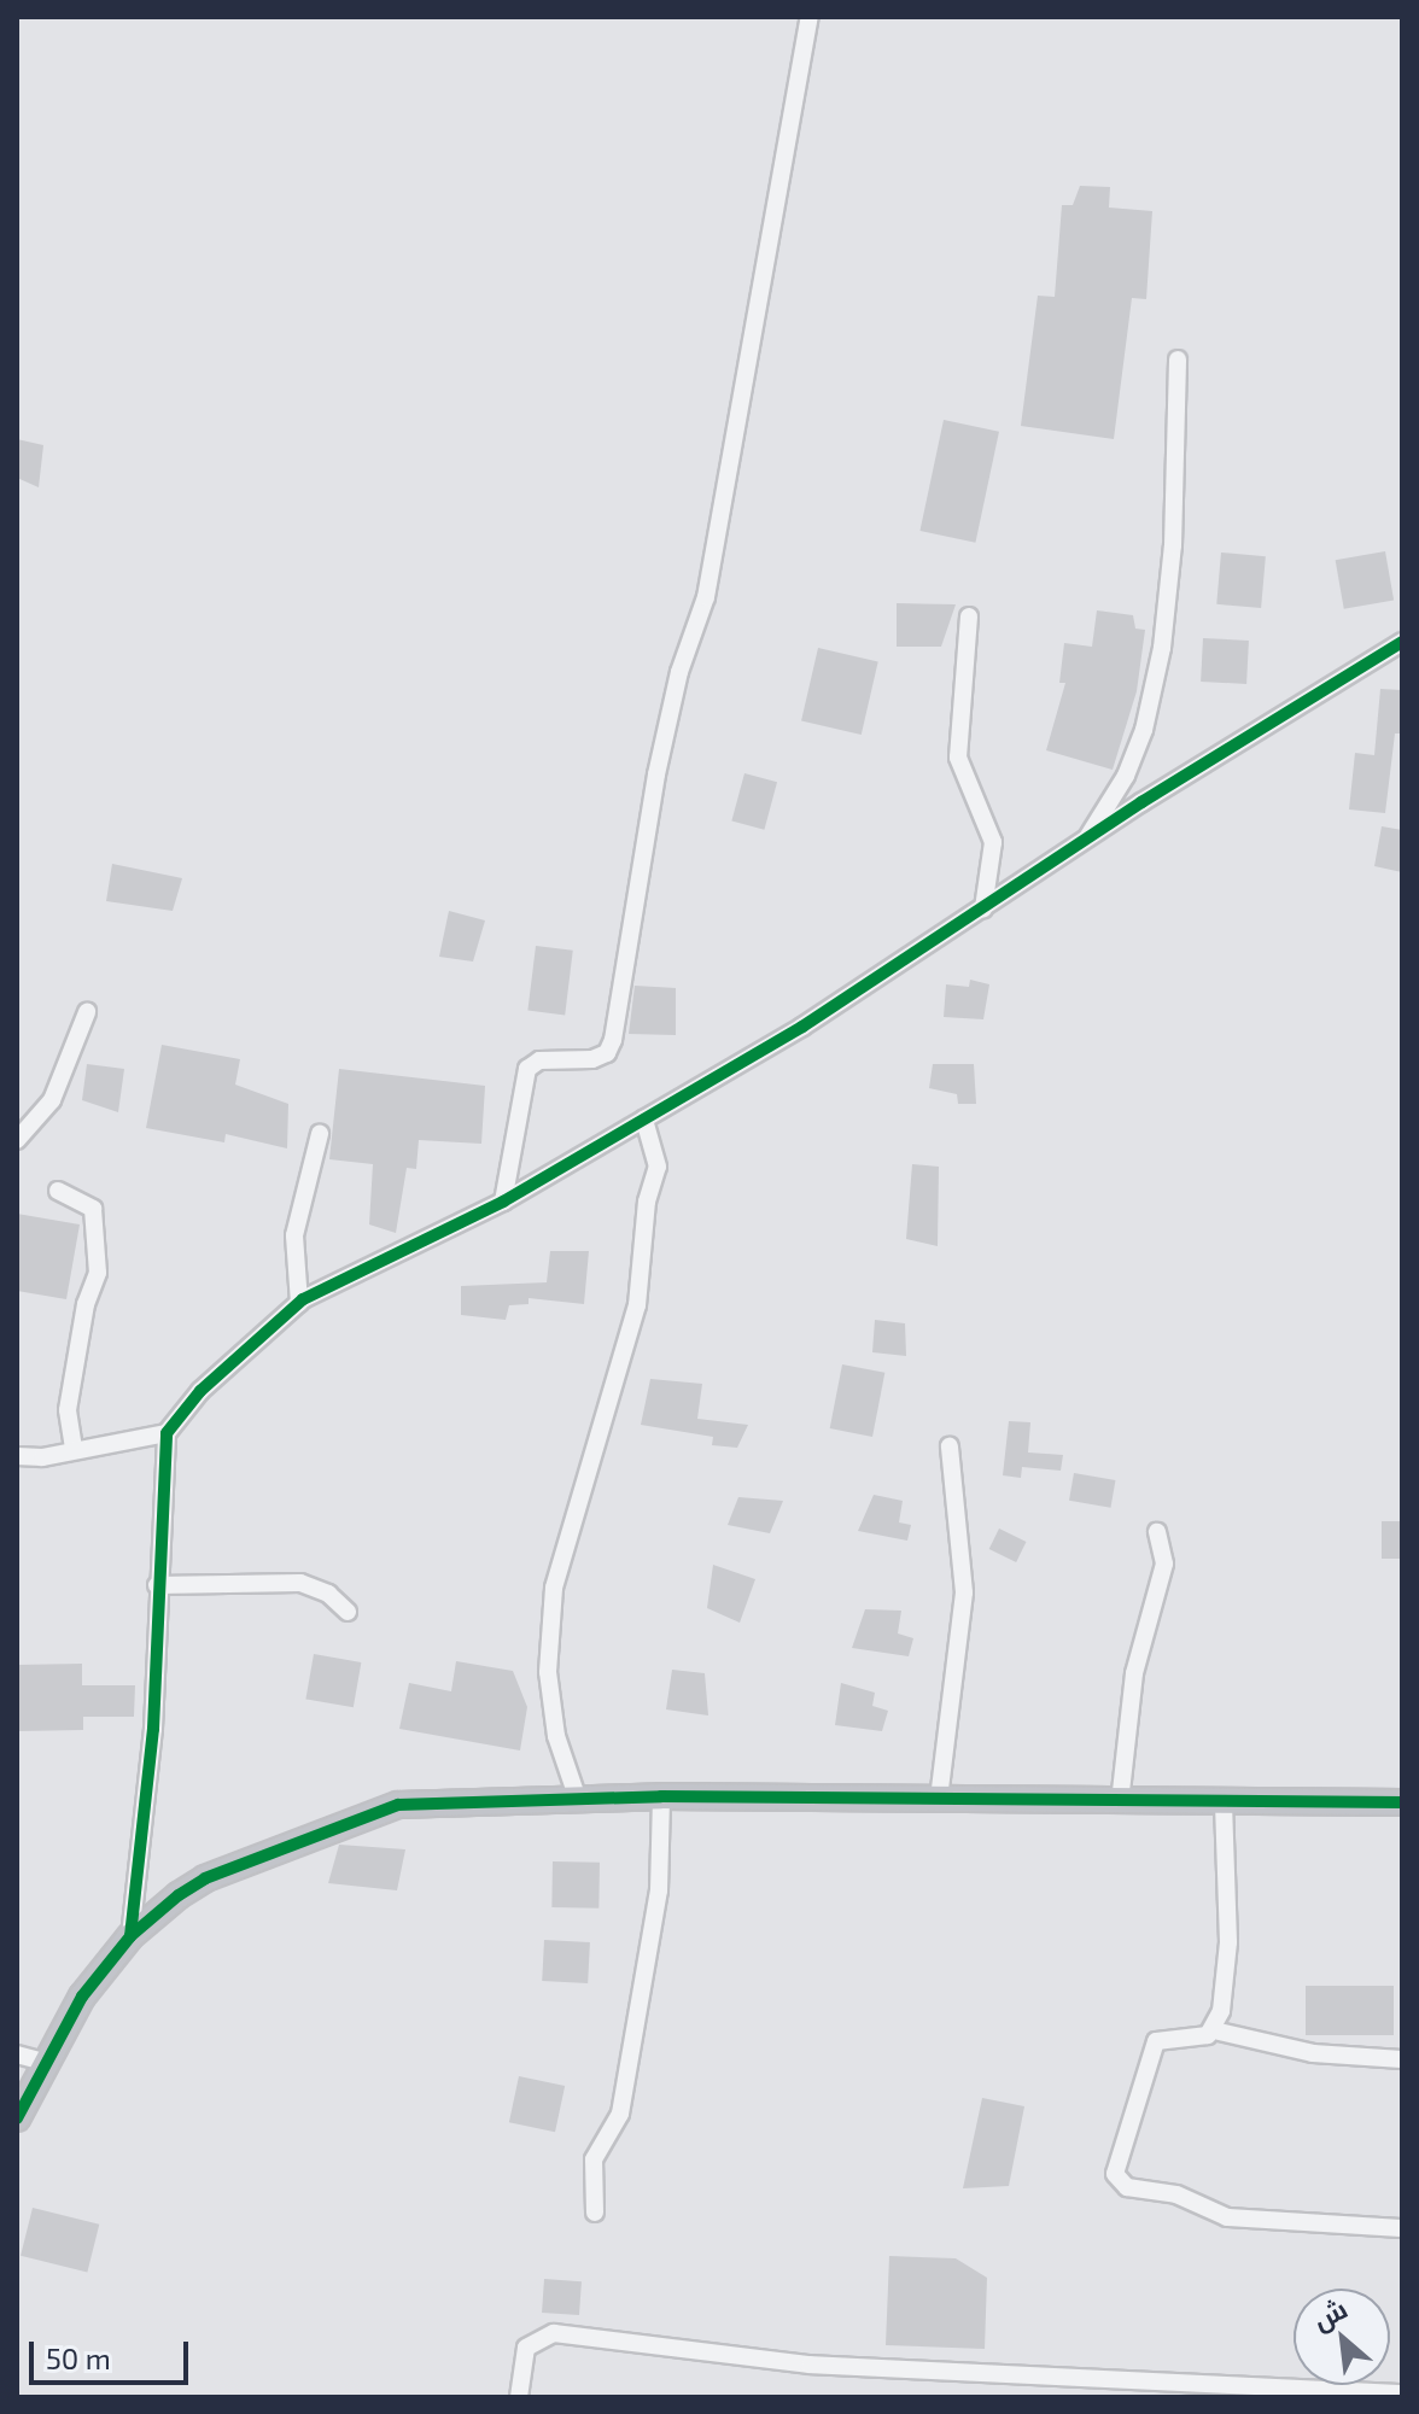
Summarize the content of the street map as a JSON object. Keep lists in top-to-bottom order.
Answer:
{
  "scale_bar": "50 m",
  "north": "top left"
}
